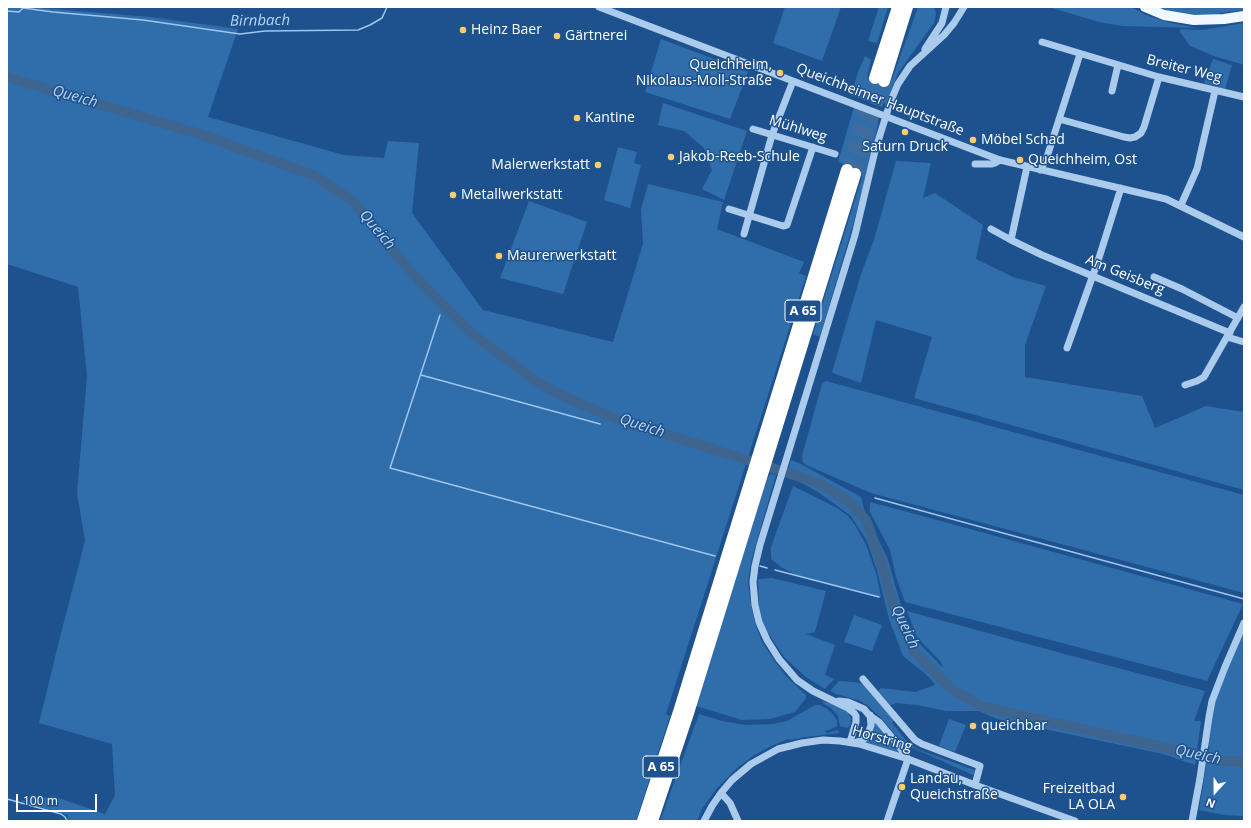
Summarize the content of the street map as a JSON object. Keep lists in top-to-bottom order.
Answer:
{
  "streets": {
    "highway": ["A 65"],
    "street": [
      "Breiter Weg",
      "Queichheimer Hauptstraße",
      "Mühlweg",
      "Am Geisberg",
      "Horstring"
    ]
  },
  "water": ["Birnbach", "Queich"],
  "places": [
    "Heinz Baer",
    "Gärtnerei",
    "Queichheim, Nikolaus-Moll-Straße",
    "Kantine",
    "Saturn Druck",
    "Möbel Schad",
    "Jakob-Reeb-Schule",
    "Queichheim, Ost",
    "Malerwerkstatt",
    "Metallwerkstatt",
    "Maurerwerkstatt",
    "queichbar",
    "Landau, Queichstraße",
    "Freizeitbad LA OLA"
  ],
  "scale_bar": "100 m",
  "north": "bottom"
}
